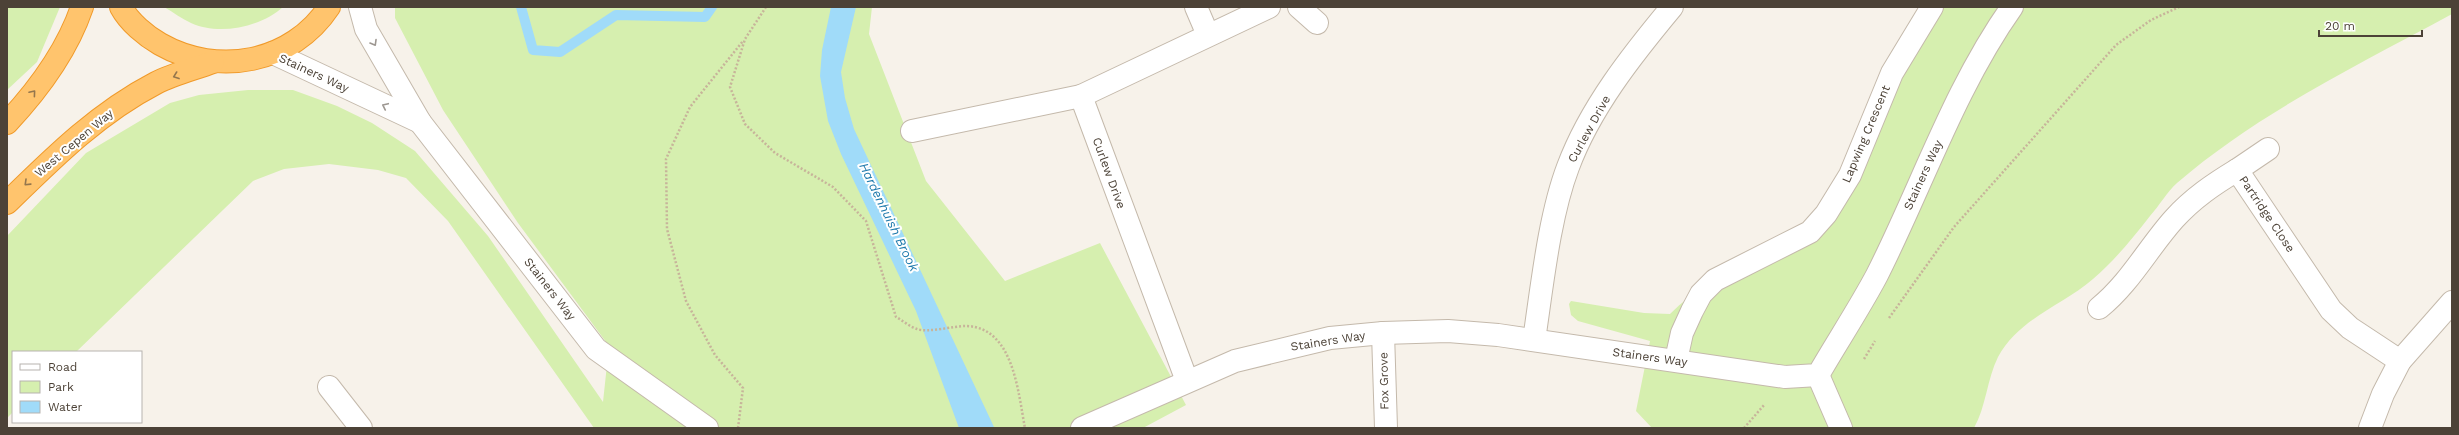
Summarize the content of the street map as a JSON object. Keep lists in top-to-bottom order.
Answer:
{
  "streets": {
    "highway": ["West Cepen Way"],
    "street": [
      "Stainers Way",
      "Curlew Drive",
      "Lapwing Crescent",
      "Partridge Close",
      "Fox Grove"
    ]
  },
  "crossings": [
    ["Stainers Way", "Curlew Drive"],
    ["Stainers Way", "Lapwing Crescent"],
    ["Stainers Way", "Fox Grove"]
  ],
  "water": ["Hardenhuish Brook"],
  "legend": ["Road", "Park", "Water"],
  "scale_bar": "20 m"
}
